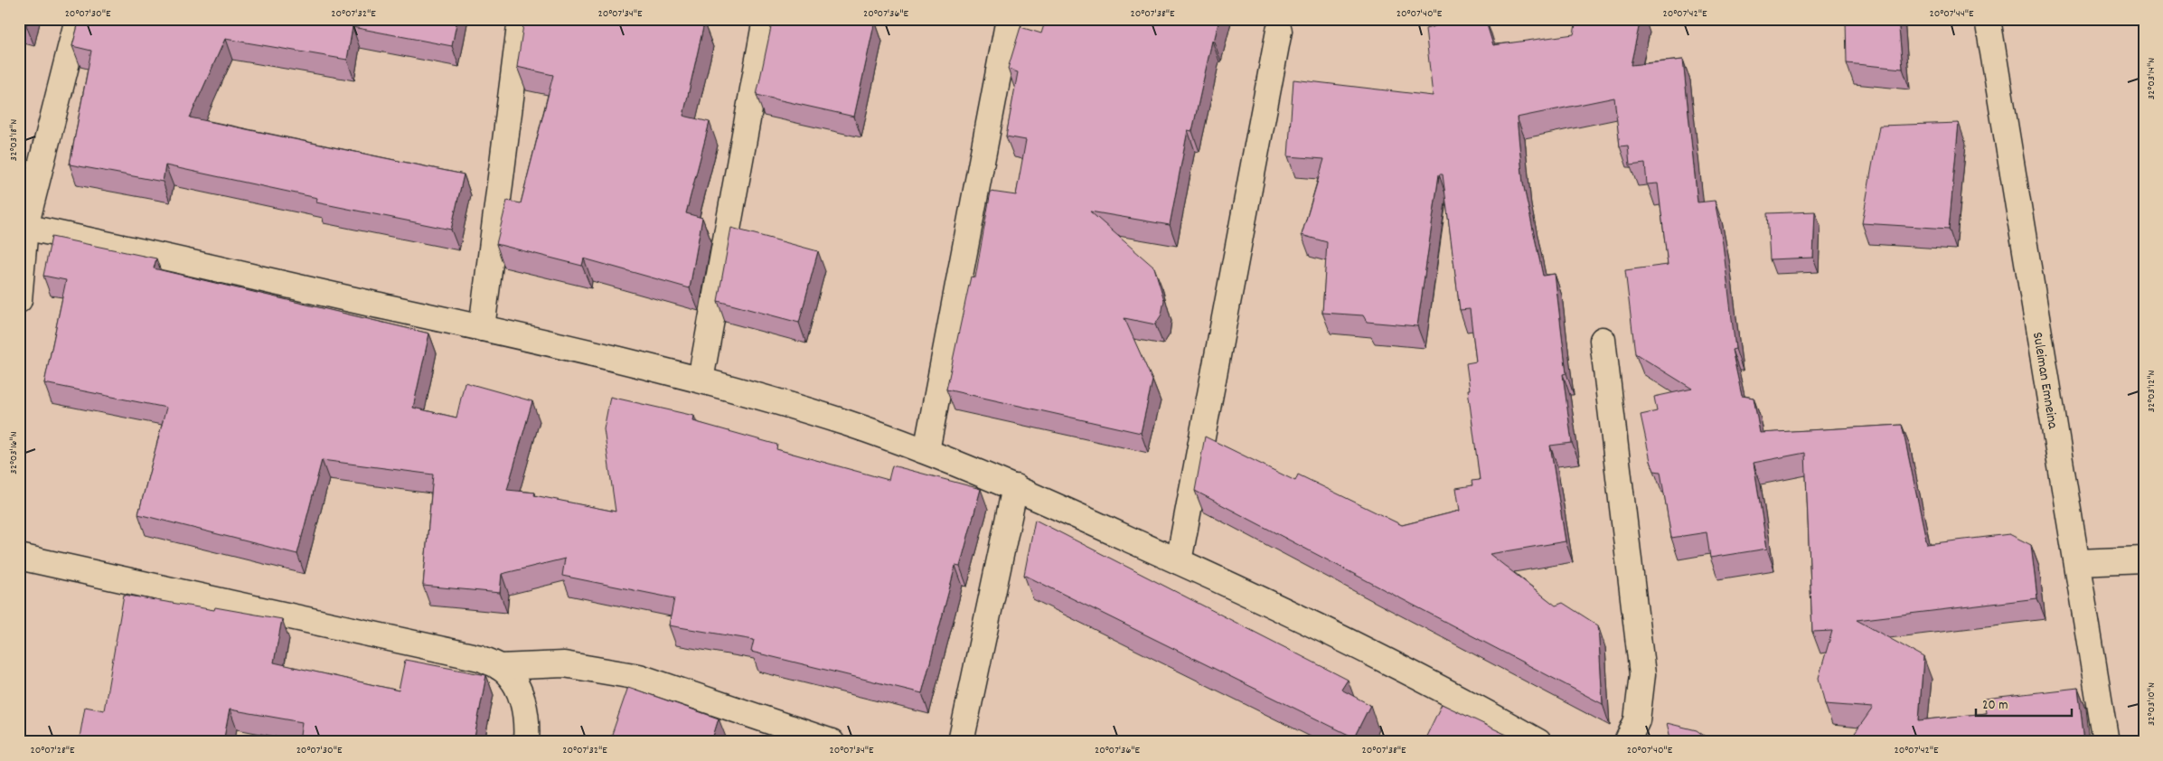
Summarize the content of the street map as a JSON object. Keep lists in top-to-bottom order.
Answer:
{
  "streets": {
    "street": ["Suleiman Emneina"]
  },
  "scale_bar": "20 m",
  "coordinates": [
    "20°07'30\"E",
    "20°07'32\"E",
    "20°07'34\"E",
    "20°07'36\"E",
    "20°07'38\"E",
    "20°07'40\"E",
    "20°07'42\"E",
    "20°07'44\"E",
    "32°03'14\"N",
    "32°03'18\"N",
    "32°03'12\"N",
    "32°03'16\"N",
    "32°03'10\"N",
    "20°07'28\"E"
  ]
}
